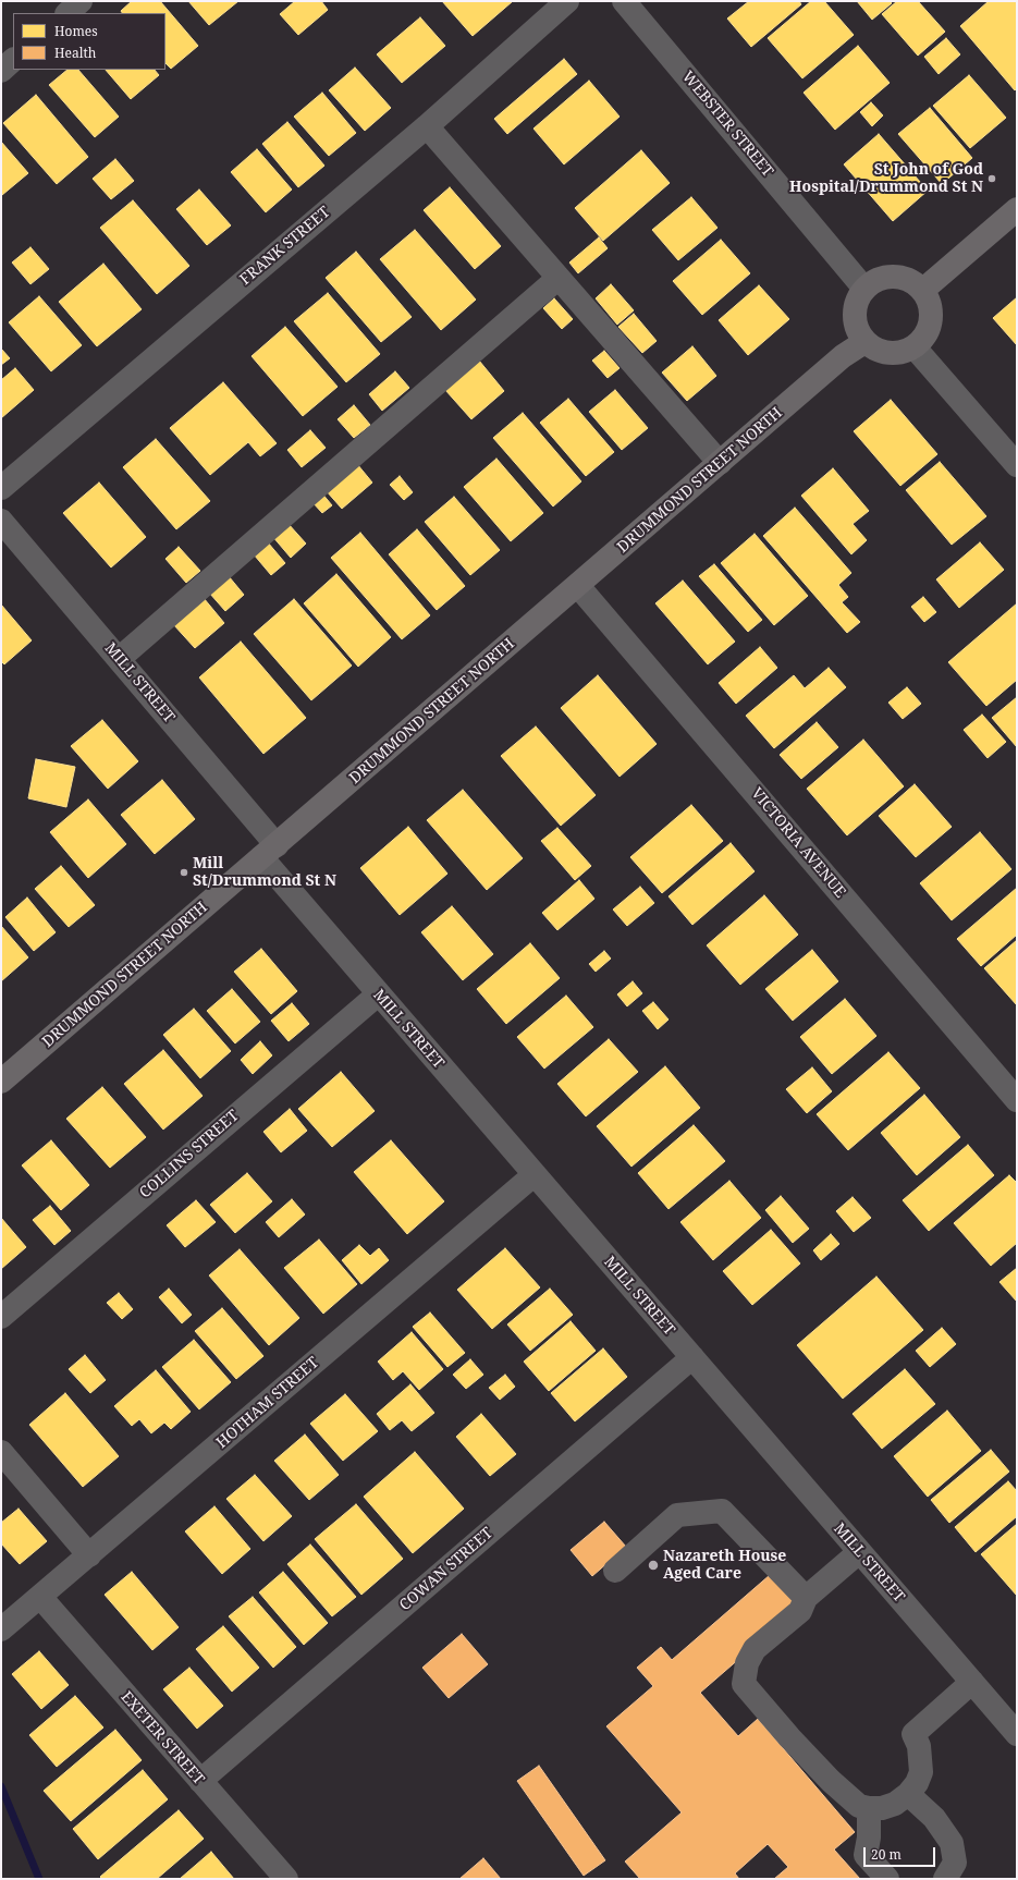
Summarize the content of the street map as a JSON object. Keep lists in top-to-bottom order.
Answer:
{
  "streets": {
    "main road": ["DRUMMOND STREET NORTH"],
    "street": [
      "WEBSTER STREET",
      "FRANK STREET",
      "MILL STREET",
      "VICTORIA AVENUE",
      "COLLINS STREET",
      "HOTHAM STREET",
      "COWAN STREET",
      "EXETER STREET"
    ]
  },
  "crossings": [
    ["WEBSTER STREET", "DRUMMOND STREET NORTH"],
    ["DRUMMOND STREET NORTH", "MILL STREET"],
    ["DRUMMOND STREET NORTH", "VICTORIA AVENUE"],
    ["MILL STREET", "COLLINS STREET"],
    ["MILL STREET", "HOTHAM STREET"],
    ["MILL STREET", "COWAN STREET"],
    ["HOTHAM STREET", "EXETER STREET"],
    ["COWAN STREET", "EXETER STREET"]
  ],
  "places": ["St John of God Hospital/Drummond St N", "Mill St/Drummond St N", "Nazareth House Aged Care"],
  "legend": ["Homes", "Health"],
  "scale_bar": "20 m"
}
